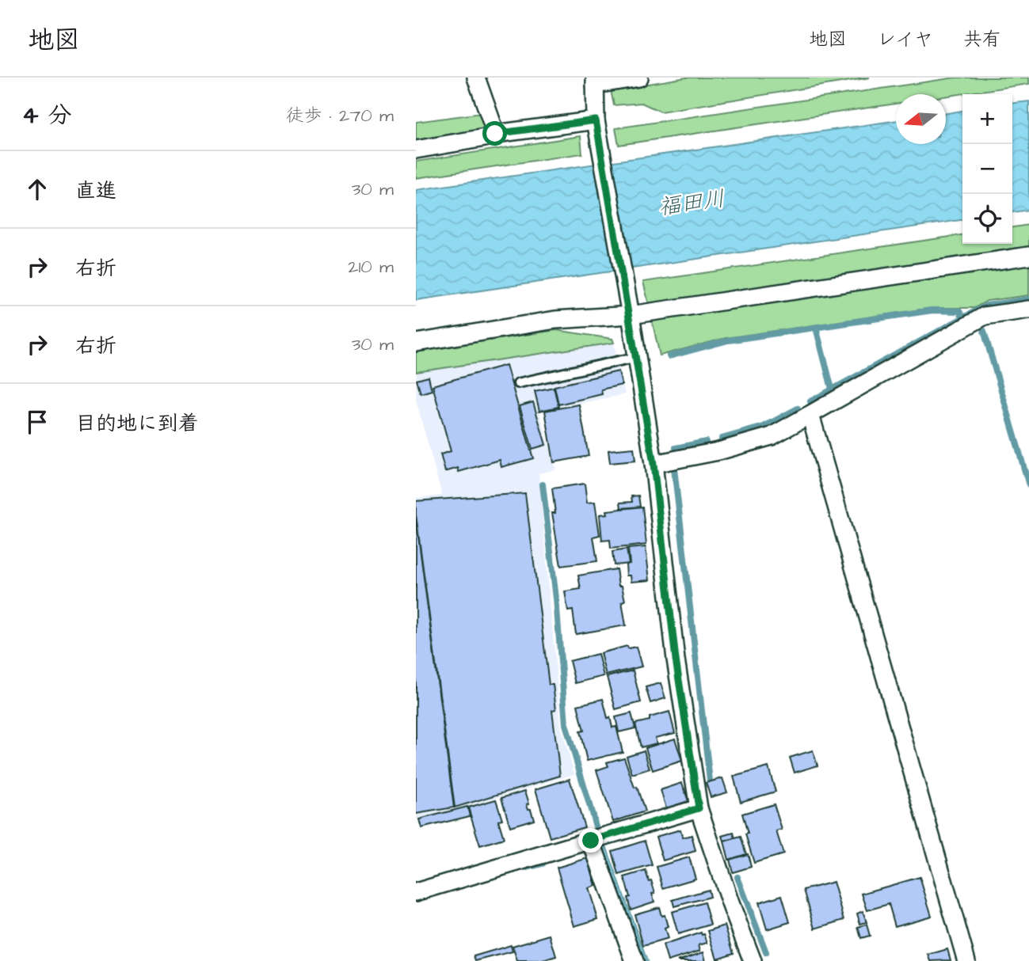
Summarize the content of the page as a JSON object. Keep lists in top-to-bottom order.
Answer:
{
  "water": ["福田川"],
  "north": "left",
  "page": {
    "header": "地図",
    "nav": ["地図", "レイヤ", "共有"],
    "heading": ["4 分", "徒歩 · 270 m"],
    "map_buttons": ["+", "−"],
    "list": [
      ["直進", "30 m"],
      ["右折", "210 m"],
      ["右折", "30 m"],
      "目的地に到着"
    ]
  }
}
